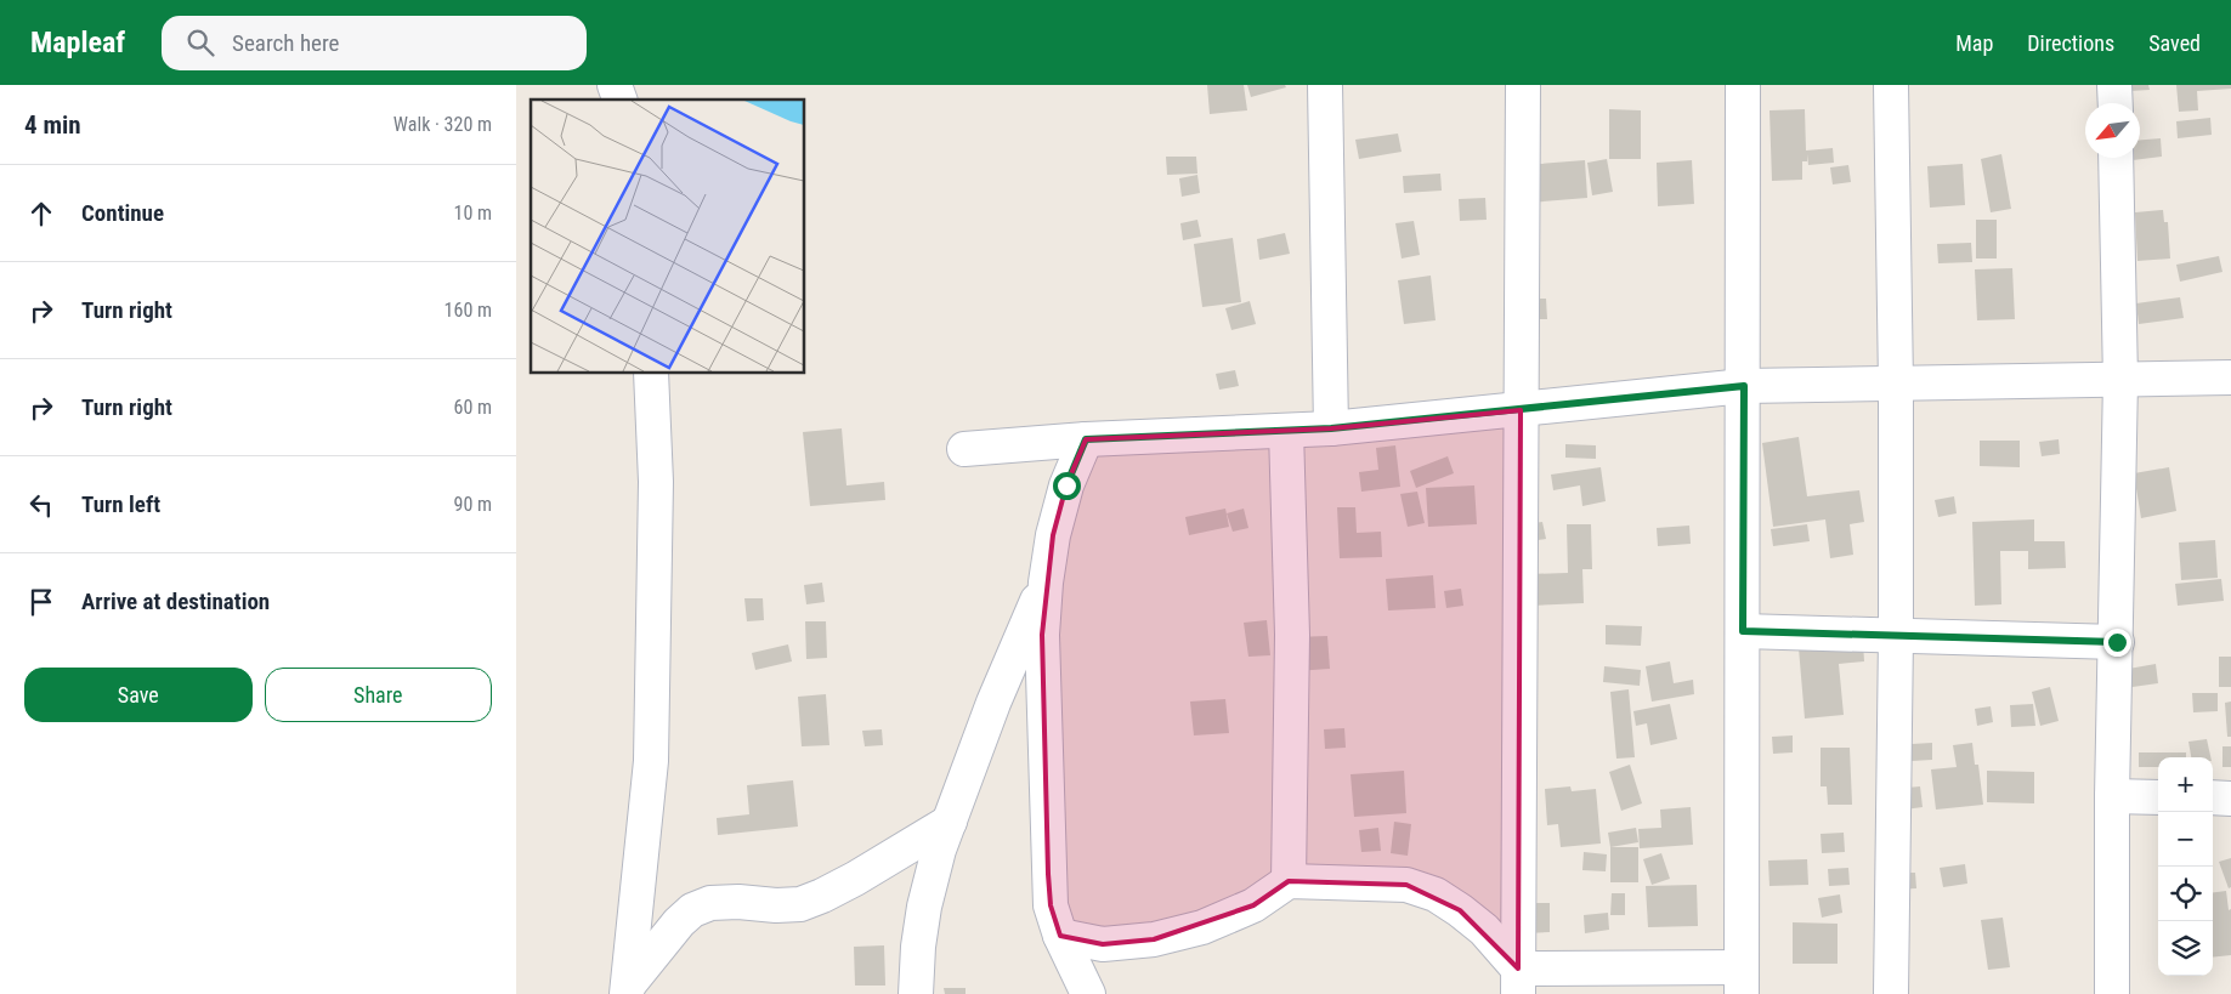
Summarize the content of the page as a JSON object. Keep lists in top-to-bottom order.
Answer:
{
  "north": "bottom left",
  "page": {
    "header": "Mapleaf",
    "search": "Search here",
    "nav": ["Map", "Directions", "Saved"],
    "heading": ["4 min", "Walk · 320 m"],
    "list": [
      ["Continue", "10 m"],
      ["Turn right", "160 m"],
      ["Turn right", "60 m"],
      ["Turn left", "90 m"],
      "Arrive at destination"
    ],
    "buttons": ["Save", "Share"],
    "map_buttons": ["+", "−"]
  }
}
